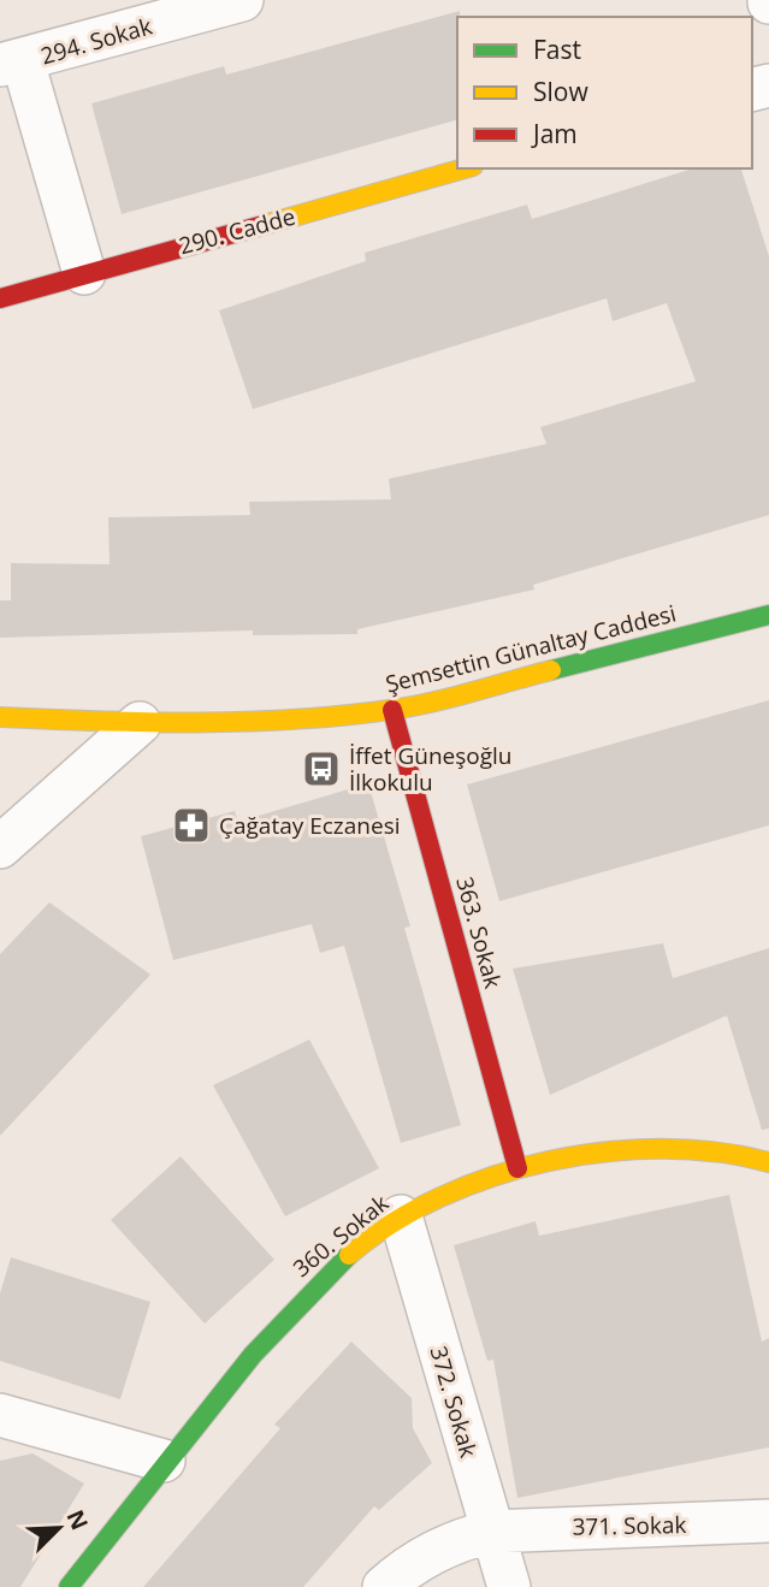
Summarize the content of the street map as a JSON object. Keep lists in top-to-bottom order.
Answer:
{
  "streets": {
    "street": [
      "294. Sokak",
      "290. Cadde",
      "Şemsettin Günaltay Caddesi",
      "363. Sokak",
      "360. Sokak",
      "372. Sokak",
      "371. Sokak"
    ]
  },
  "crossings": [
    ["Şemsettin Günaltay Caddesi", "363. Sokak"],
    ["363. Sokak", "360. Sokak"],
    ["360. Sokak", "372. Sokak"],
    ["372. Sokak", "371. Sokak"]
  ],
  "places": {
    "bus stop": ["İffet Güneşoğlu İlkokulu"],
    "pharmacy": ["Çağatay Eczanesi"]
  },
  "legend": ["Fast", "Slow", "Jam"],
  "north": "top right"
}
